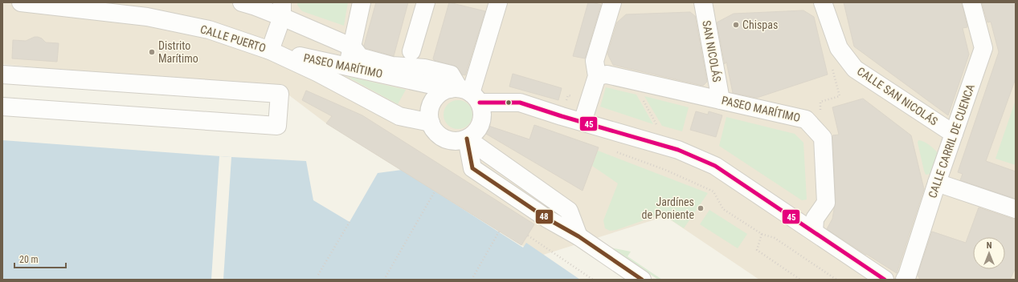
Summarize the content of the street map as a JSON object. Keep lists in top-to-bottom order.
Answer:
{
  "streets": {
    "street": [
      "CALLE PUERTO",
      "SAN NICOLÁS",
      "PASEO MARÍTIMO",
      "CALLE SAN NICOLÁS",
      "CALLE CARRIL DE CUENCA"
    ]
  },
  "crossings": [
    ["CALLE PUERTO", "PASEO MARÍTIMO"],
    ["SAN NICOLÁS", "PASEO MARÍTIMO"],
    ["CALLE SAN NICOLÁS", "CALLE CARRIL DE CUENCA"]
  ],
  "places": ["Chispas", "Distrito Marítimo", "Jardínes de Poniente"],
  "lines": ["transit line 45", "transit line 48"],
  "scale_bar": "20 m",
  "north": "top"
}
